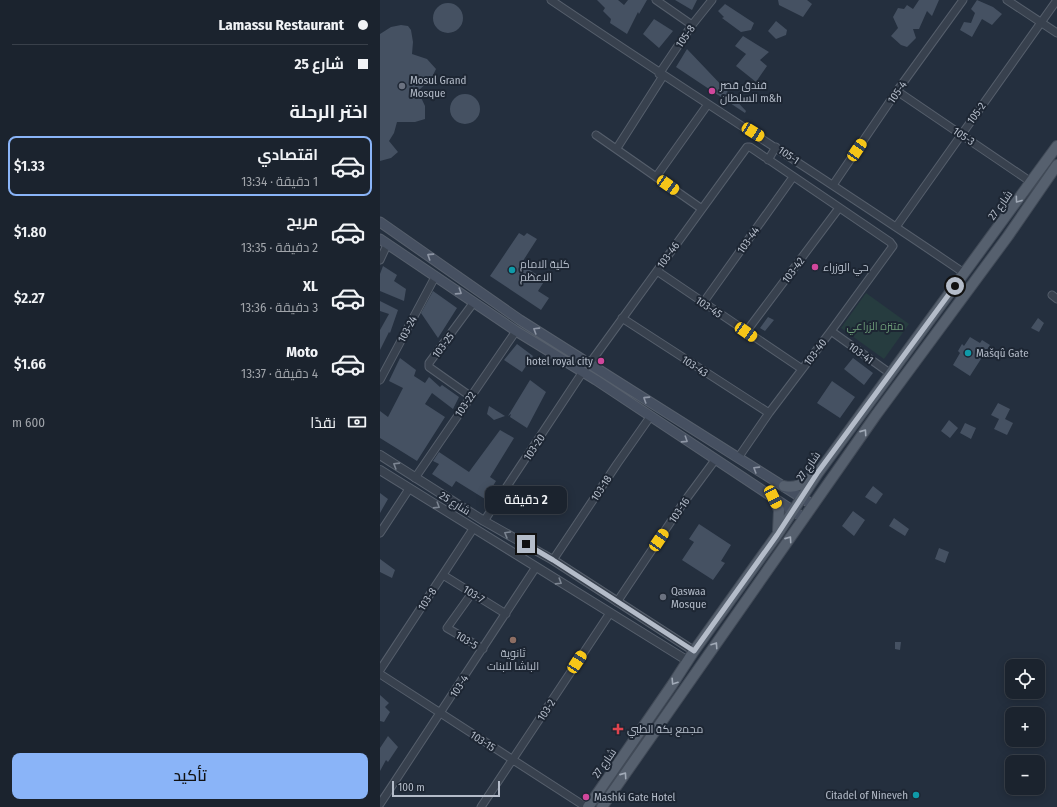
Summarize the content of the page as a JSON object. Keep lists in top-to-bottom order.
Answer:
{
  "streets": {
    "main road": ["شارع 27"],
    "street": [
      "105-8",
      "105-4",
      "105-2",
      "105-3",
      "105-1",
      "103-44",
      "103-46",
      "103-42",
      "103-45",
      "103-24",
      "103-25",
      "103-40",
      "103-41",
      "103-43",
      "103-22",
      "103-20",
      "103-18",
      "شارع 25",
      "103-16",
      "103-7",
      "103-8",
      "103-5",
      "103-4",
      "103-2",
      "103-15"
    ]
  },
  "crossings": [
    ["105-8", "105-1"],
    ["105-4", "105-3"],
    ["105-4", "105-1"],
    ["105-2", "105-3"],
    ["105-2", "105-1"],
    ["105-3", "شارع 27"],
    ["105-1", "شارع 27"],
    ["شارع 27", "103-41"],
    ["شارع 27", "شارع 25"],
    ["شارع 27", "103-15"],
    ["103-44", "103-45"],
    ["103-46", "103-45"],
    ["103-46", "103-43"],
    ["103-42", "103-45"],
    ["103-42", "103-40"],
    ["103-45", "103-40"],
    ["103-25", "103-22"],
    ["103-40", "103-41"],
    ["103-40", "103-43"],
    ["103-22", "شارع 25"],
    ["103-20", "شارع 25"],
    ["103-18", "شارع 25"],
    ["شارع 25", "103-16"],
    ["شارع 25", "103-8"],
    ["شارع 25", "103-4"],
    ["شارع 25", "103-2"],
    ["103-7", "103-8"],
    ["103-7", "103-5"],
    ["103-7", "103-4"],
    ["103-5", "103-4"],
    ["103-4", "103-15"],
    ["103-2", "103-15"]
  ],
  "parks": ["متنزه الزراعي"],
  "places": {
    "other": [
      "Mosul Grand Mosque",
      "فندق قصر السلطان m&h",
      "حي الوزراء",
      "كلية الامام الاعظم",
      "Mašqû Gate",
      "hotel royal city",
      "Qaswaa Mosque",
      "ثانوية الباشا للبنات",
      "Citadel of Nineveh",
      "Mashki Gate Hotel"
    ],
    "health": ["مجمع بكة الطبي"]
  },
  "scale_bar": "100 m",
  "page": {
    "banner": ["Lamassu Restaurant", "شارع 25"],
    "heading": "اختر الرحلة",
    "list": [
      {
        "name": "اقتصادي",
        "note": "1 دقيقة · 13:34",
        "value": "$1.33"
      },
      {
        "name": "مريح",
        "note": "2 دقيقة · 13:35",
        "value": "$1.80"
      },
      {
        "name": "XL",
        "note": "3 دقيقة · 13:36",
        "value": "$2.27"
      },
      {
        "name": "Moto",
        "note": "4 دقيقة · 13:37",
        "value": "$1.66"
      }
    ],
    "pay": ["نقدًا", "600 m"],
    "bubble": "2 دقيقة",
    "map_buttons": ["+", "−"],
    "buttons": "تأكيد",
    "scale": "100 m"
  }
}
